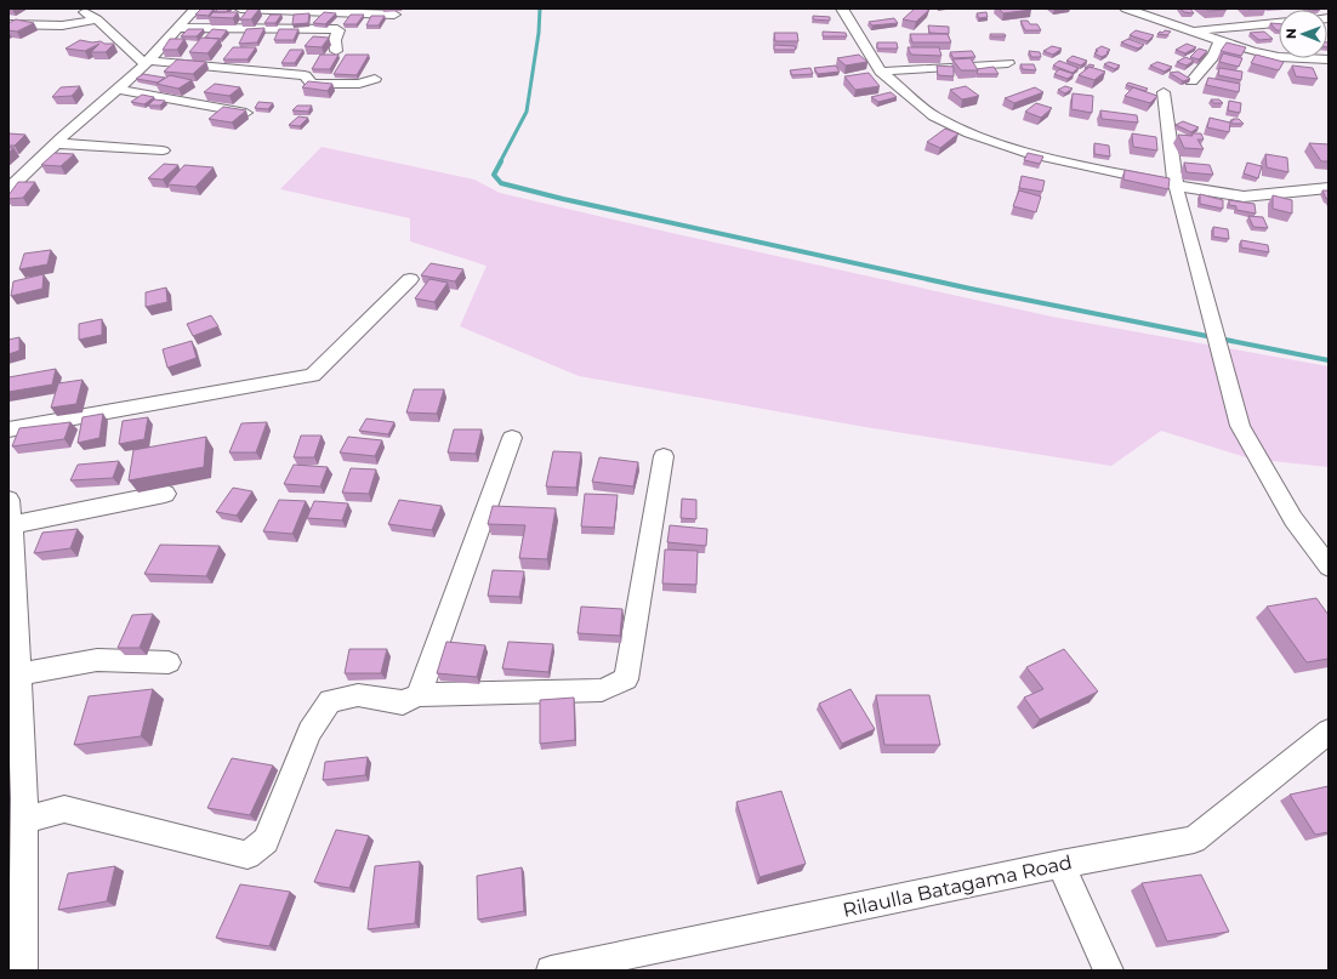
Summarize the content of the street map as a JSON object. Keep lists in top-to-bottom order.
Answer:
{
  "streets": {
    "street": ["Rilaulla Batagama Road"]
  },
  "north": "left"
}
